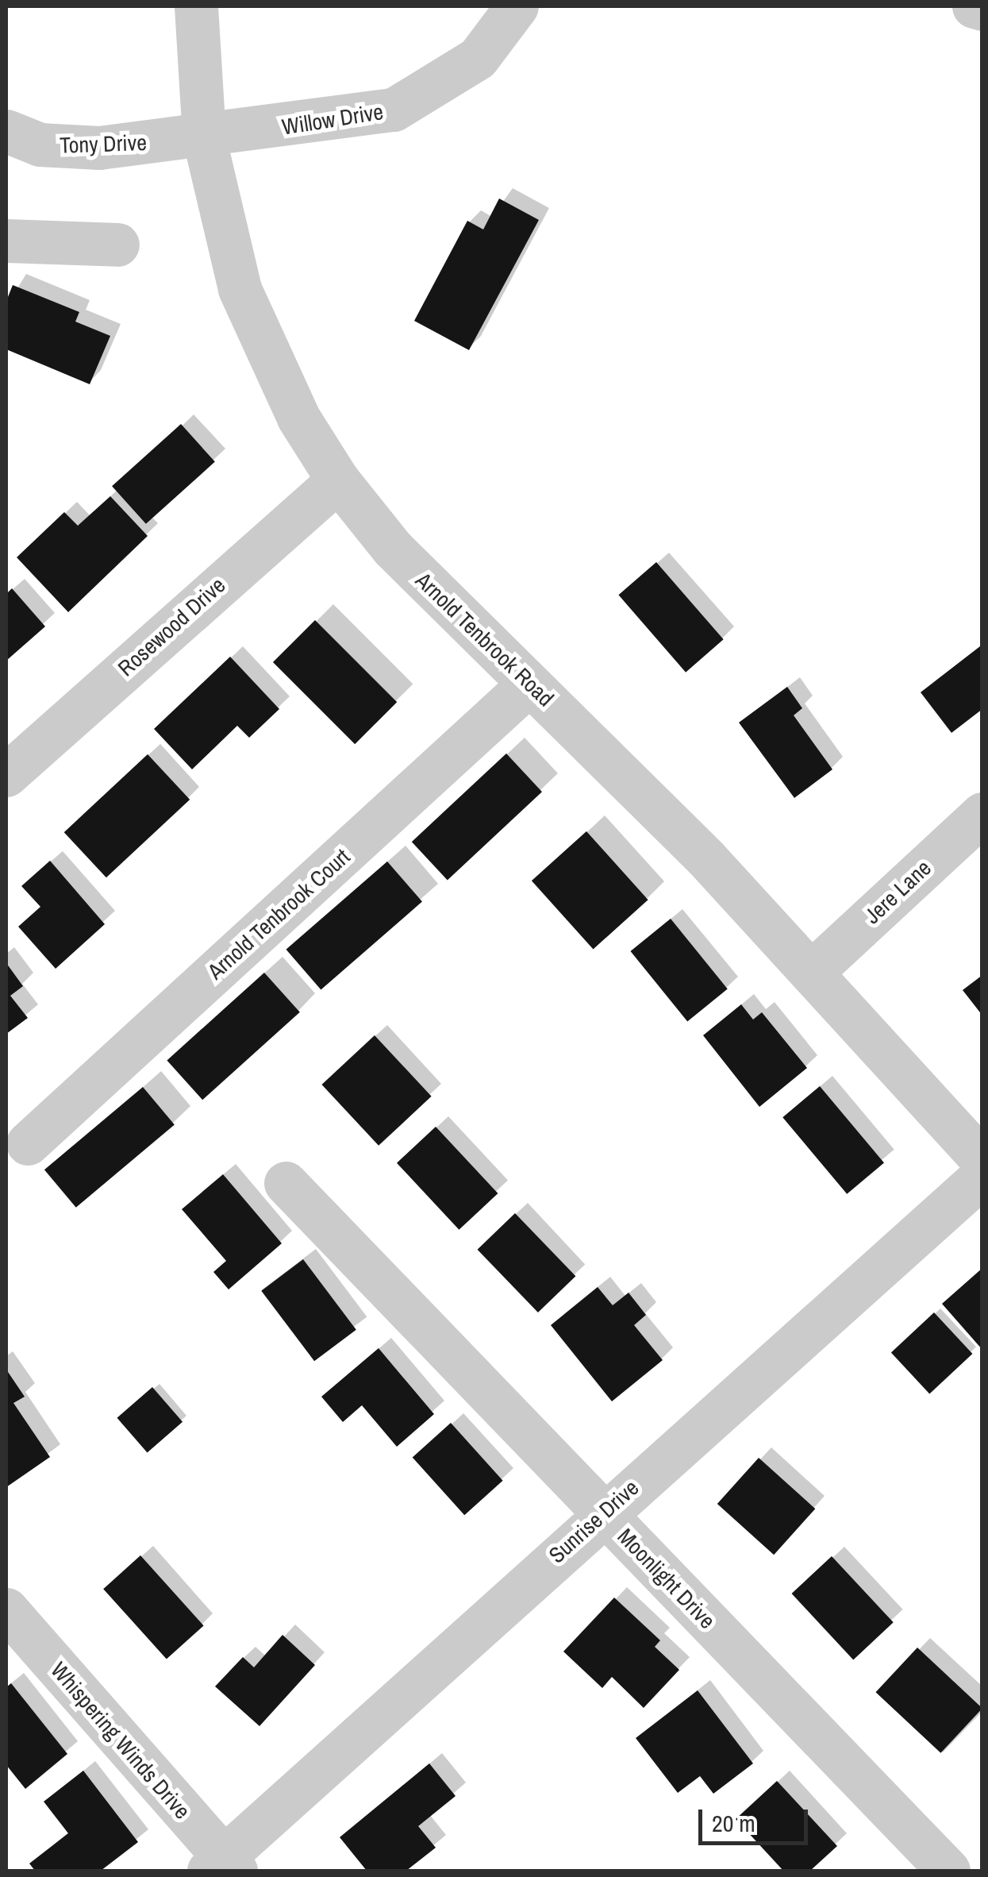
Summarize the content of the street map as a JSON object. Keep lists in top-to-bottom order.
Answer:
{
  "streets": {
    "street": [
      "Willow Drive",
      "Tony Drive",
      "Rosewood Drive",
      "Arnold Tenbrook Road",
      "Jere Lane",
      "Arnold Tenbrook Court",
      "Sunrise Drive",
      "Moonlight Drive",
      "Whispering Winds Drive"
    ]
  },
  "crossings": [
    ["Willow Drive", "Tony Drive"],
    ["Willow Drive", "Arnold Tenbrook Road"],
    ["Tony Drive", "Arnold Tenbrook Road"],
    ["Rosewood Drive", "Arnold Tenbrook Road"],
    ["Arnold Tenbrook Road", "Jere Lane"],
    ["Arnold Tenbrook Road", "Arnold Tenbrook Court"],
    ["Sunrise Drive", "Moonlight Drive"],
    ["Sunrise Drive", "Whispering Winds Drive"]
  ],
  "scale_bar": "20 m"
}
